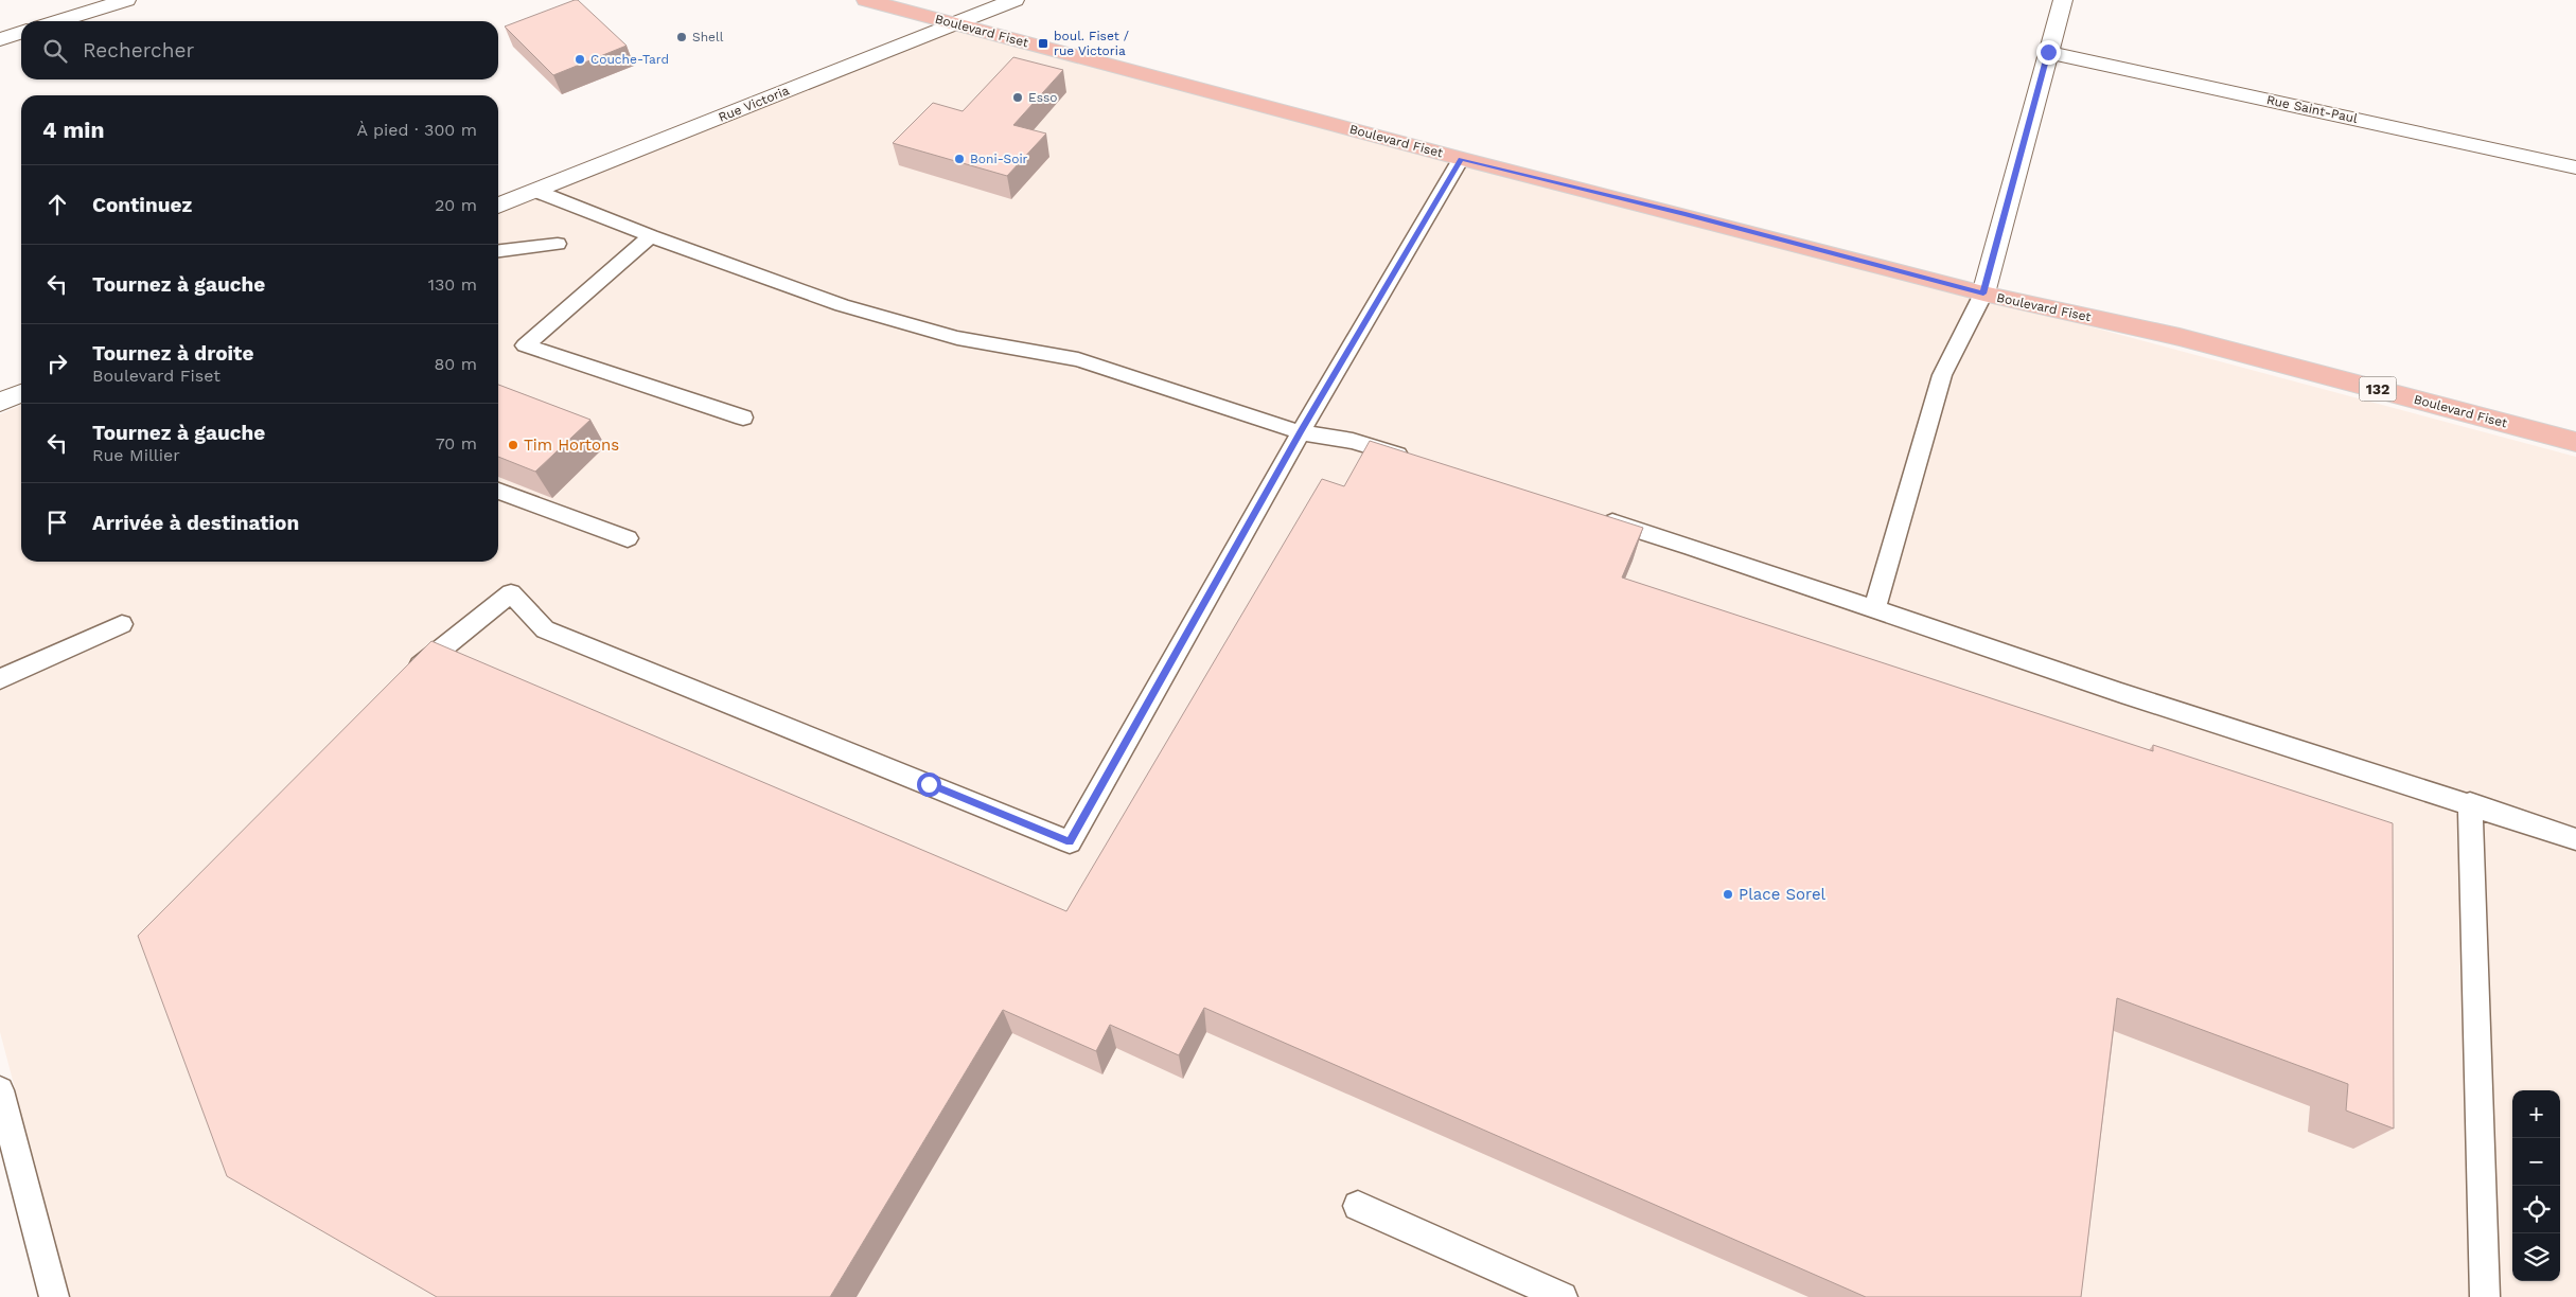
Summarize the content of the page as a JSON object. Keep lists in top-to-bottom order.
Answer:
{
  "streets": {
    "main road": ["Boulevard Fiset", "132"],
    "street": ["Rue Victoria", "Rue Saint-Paul"]
  },
  "crossings": [
    ["Boulevard Fiset", "Rue Victoria"]
  ],
  "places": {
    "other": [
      "Shell",
      "Couche-Tard",
      "Esso",
      "Boni-Soir",
      "Tim Hortons",
      "Place Sorel"
    ],
    "transit": ["boul. Fiset / rue Victoria"]
  },
  "page": {
    "search": "Rechercher",
    "heading": ["4 min", "À pied · 300 m"],
    "list": [
      ["Continuez", "20 m"],
      ["Tournez à gauche", "130 m"],
      ["Tournez à droite", "Boulevard Fiset", "80 m"],
      ["Tournez à gauche", "Rue Millier", "70 m"],
      "Arrivée à destination"
    ],
    "map_buttons": ["+", "−"]
  }
}
